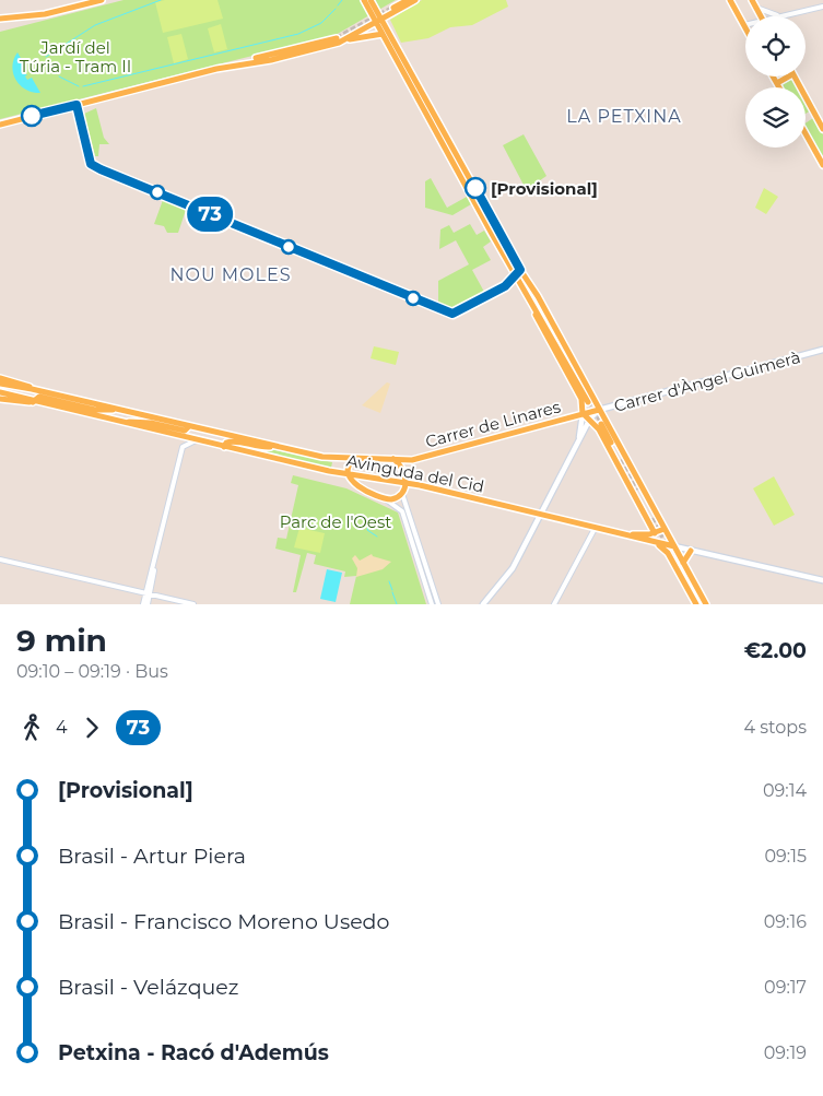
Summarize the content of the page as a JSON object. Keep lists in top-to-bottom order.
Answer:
{
  "streets": {
    "main road": ["Carrer d'Àngel Guimerà", "Carrer de Linares", "Avinguda del Cid"]
  },
  "crossings": [
    ["Carrer d'Àngel Guimerà", "Carrer de Linares"],
    ["Carrer de Linares", "Avinguda del Cid"]
  ],
  "districts": ["LA PETXINA", "NOU MOLES"],
  "parks": ["Jardí del Túria - Tram II", "Parc de l'Oest"],
  "places": ["[Provisional]"],
  "lines": ["bus line 73"],
  "page": {
    "on_map": "73",
    "heading": ["9 min", "09:10 – 09:19 · Bus", "€2.00"],
    "legs": ["4", "73", "4 stops"],
    "list": [
      {
        "name": "[Provisional]",
        "value": "09:14"
      },
      {
        "name": "Brasil - Artur Piera",
        "value": "09:15"
      },
      {
        "name": "Brasil - Francisco Moreno Usedo",
        "value": "09:16"
      },
      {
        "name": "Brasil - Velázquez",
        "value": "09:17"
      },
      {
        "name": "Petxina - Racó d'Ademús",
        "value": "09:19"
      }
    ]
  }
}
